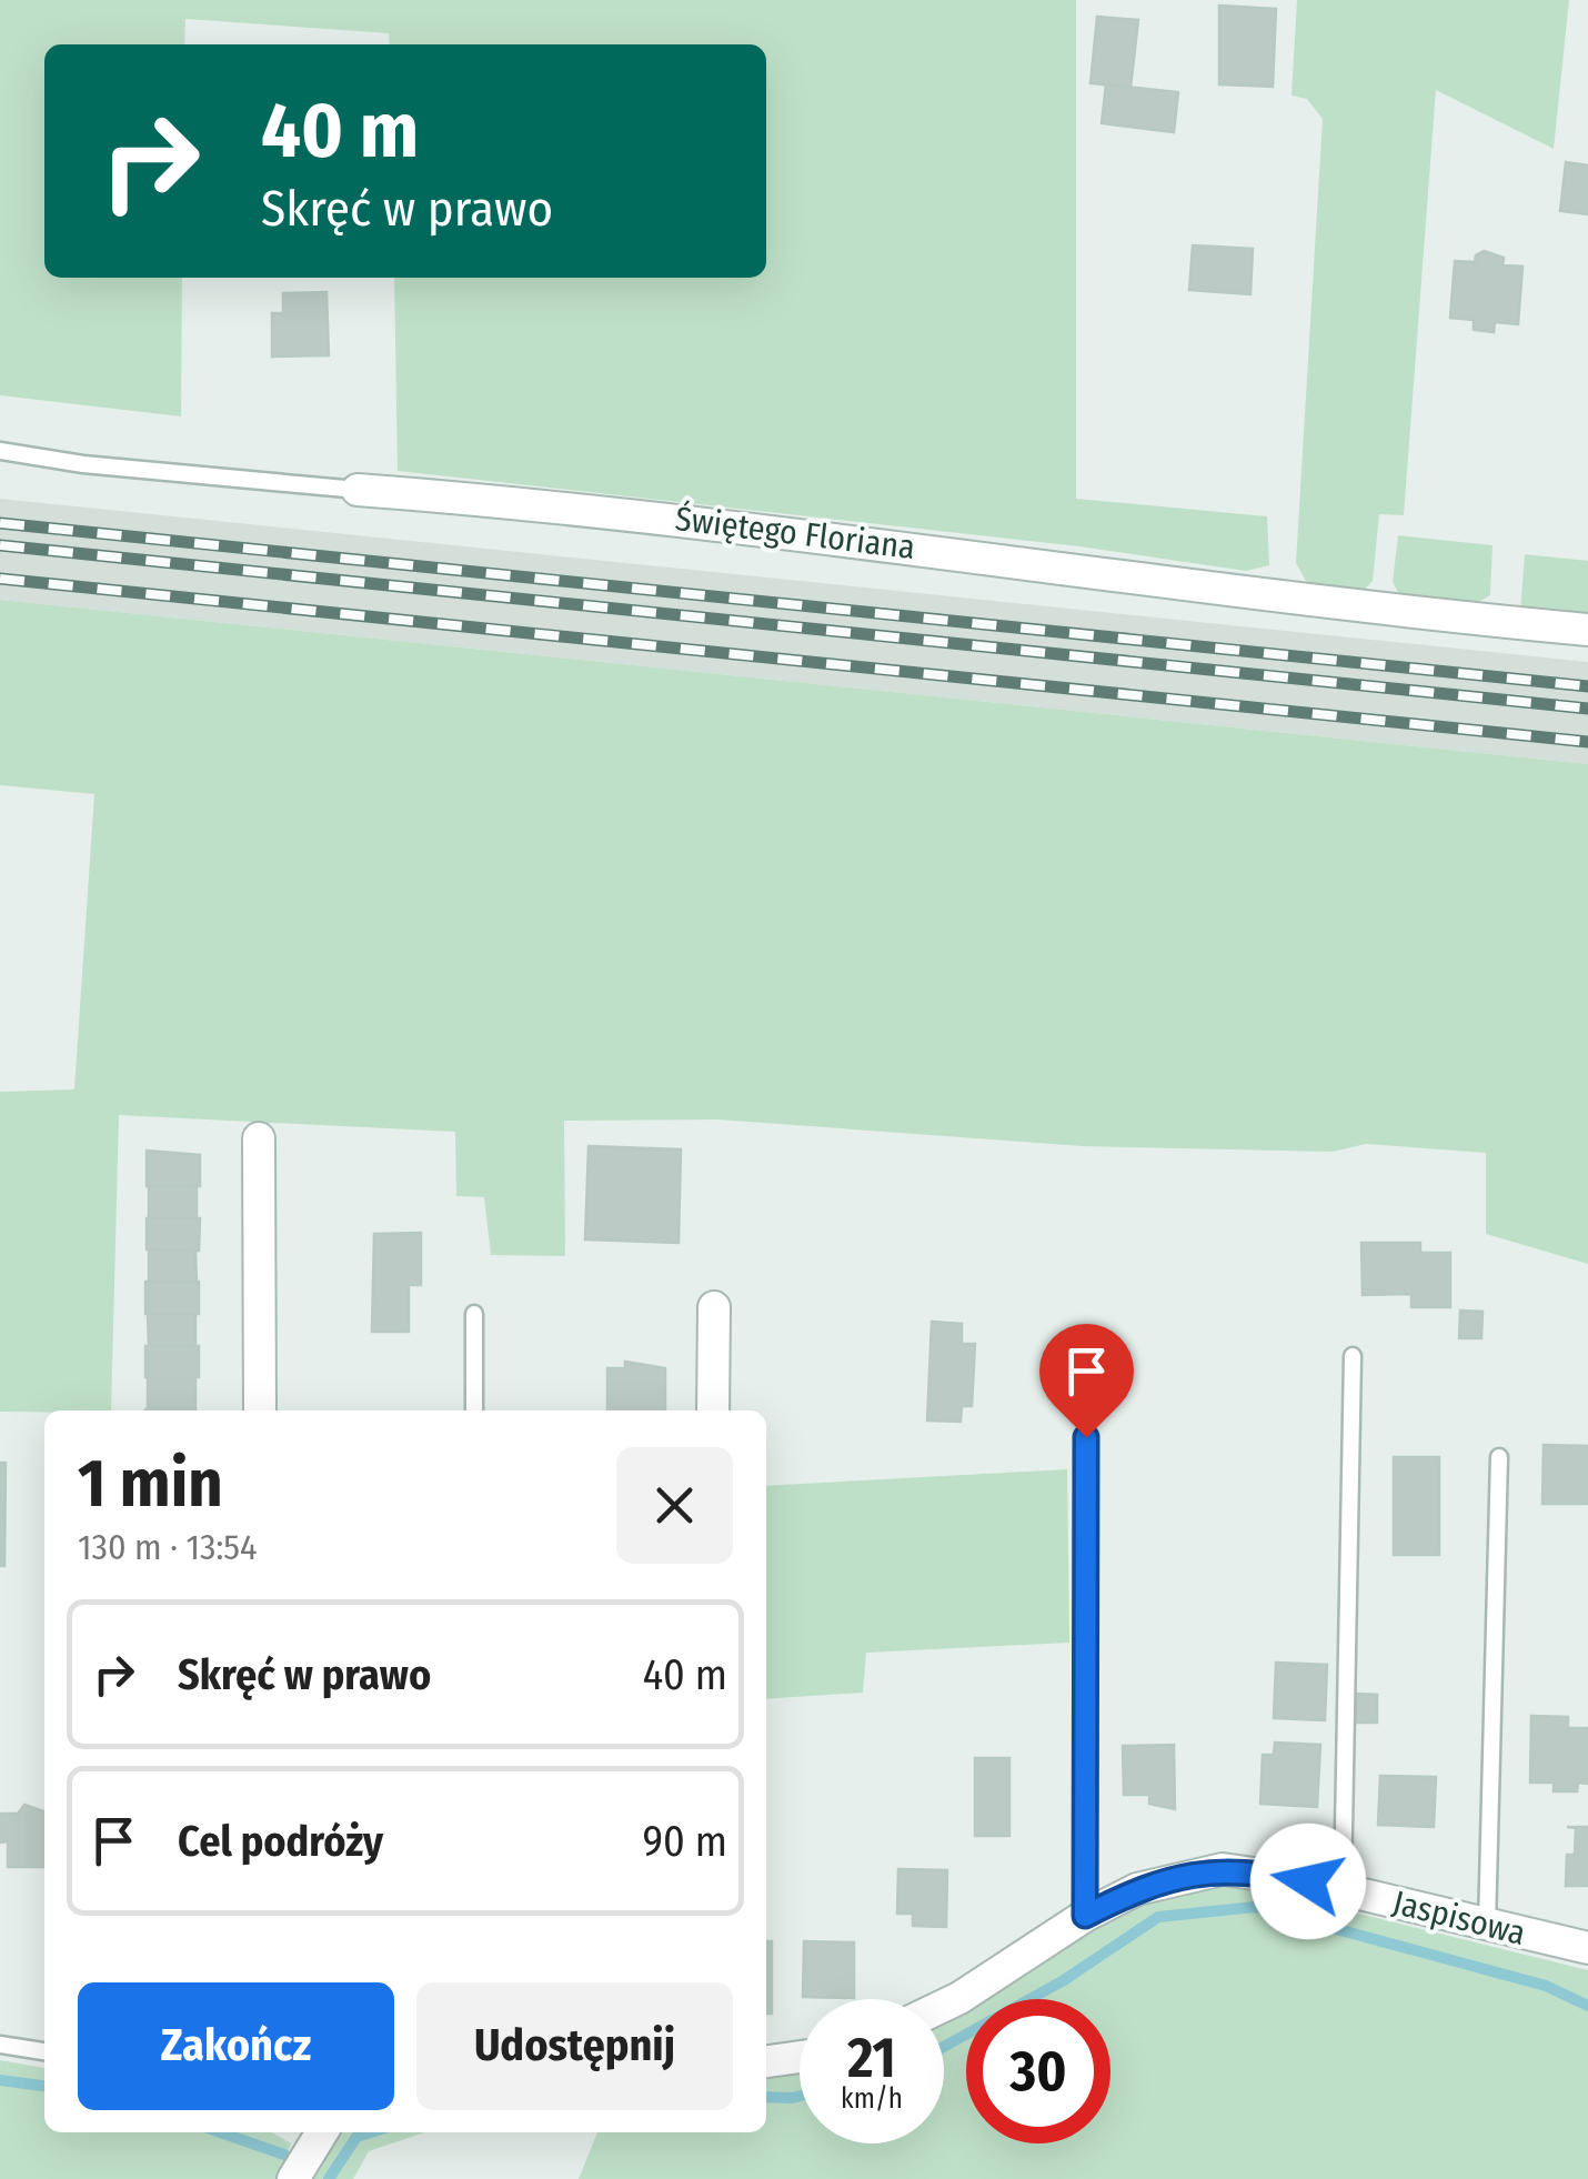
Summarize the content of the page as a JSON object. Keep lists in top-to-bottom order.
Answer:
{
  "streets": {
    "street": ["Świętego Floriana", "Jaspisowa"]
  },
  "page": {
    "turn": ["40 m", "Skręć w prawo"],
    "heading": ["1 min", "130 m · 13:54"],
    "list": [
      {
        "name": "Skręć w prawo",
        "value": "40 m"
      },
      {
        "name": "Cel podróży",
        "value": "90 m"
      }
    ],
    "buttons": ["Zakończ", "Udostępnij"],
    "speed": "21 km/h",
    "limit": "30"
  }
}
